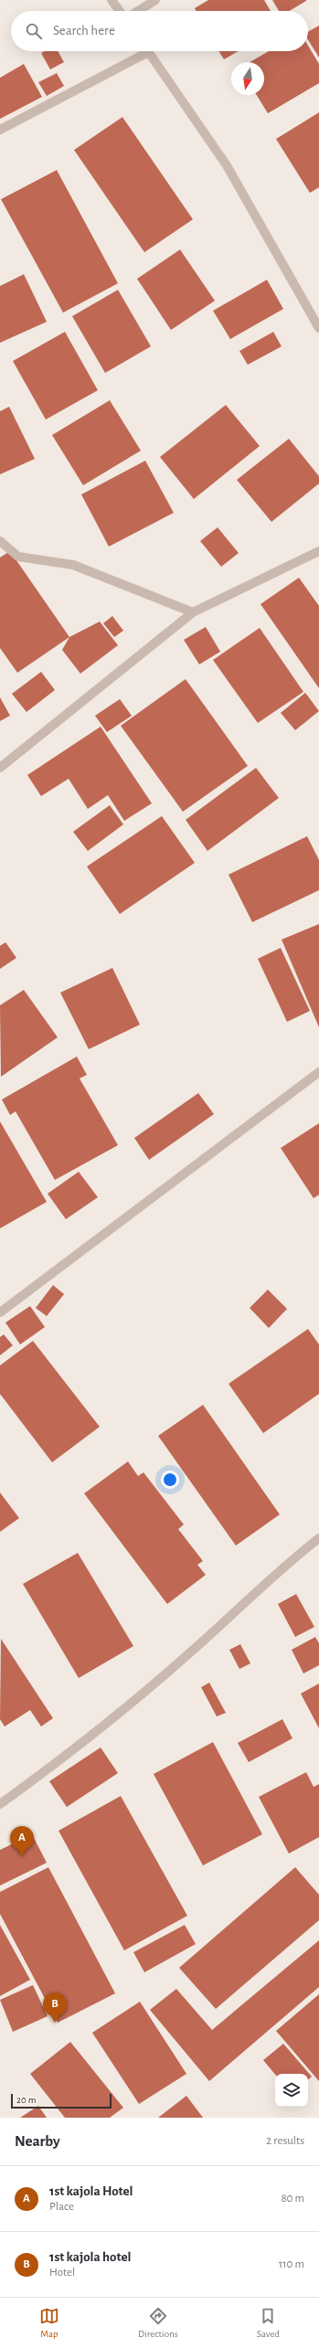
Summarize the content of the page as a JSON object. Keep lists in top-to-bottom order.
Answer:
{
  "scale_bar": "20 m",
  "north": "bottom",
  "page": {
    "search": "Search here",
    "pins": ["A", "B"],
    "scale": "20 m",
    "heading": ["Nearby", "2 results"],
    "list": [
      {
        "mark": "A",
        "name": "1st kajola Hotel",
        "note": "Place",
        "value": "80 m"
      },
      {
        "mark": "B",
        "name": "1st kajola hotel",
        "note": "Hotel",
        "value": "110 m"
      }
    ],
    "nav": ["Map", "Directions", "Saved"]
  }
}
